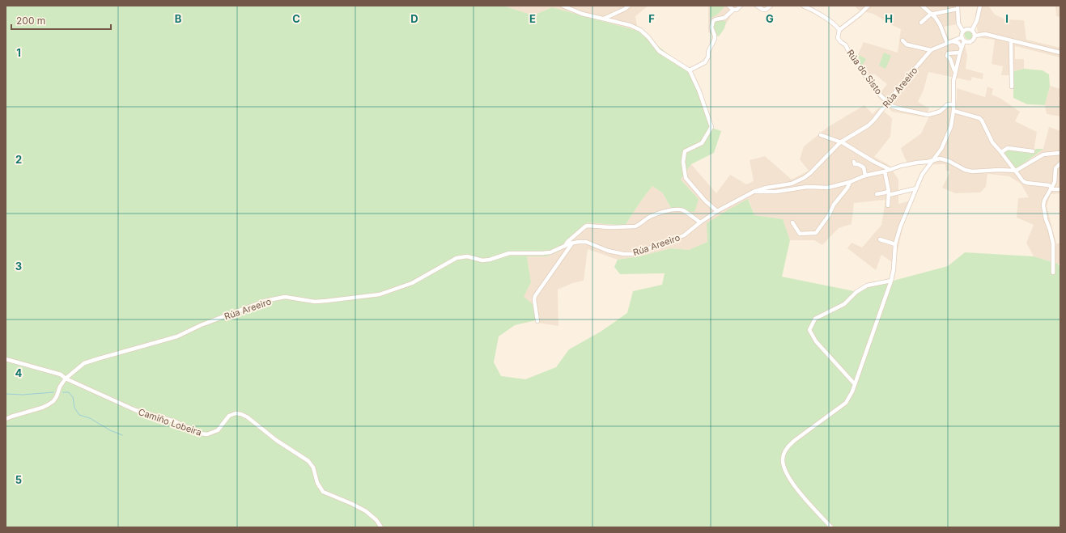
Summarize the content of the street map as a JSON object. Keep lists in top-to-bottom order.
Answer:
{
  "streets": {
    "street": ["Rúa do Sisto", "Rúa Areeiro", "Camiño Lobeira"]
  },
  "crossings": [
    ["Rúa do Sisto", "Rúa Areeiro"],
    ["Rúa Areeiro", "Camiño Lobeira"]
  ],
  "scale_bar": "200 m",
  "grid": {
    "columns": [
      "B",
      "C",
      "D",
      "E",
      "F",
      "G",
      "H",
      "I"
    ],
    "rows": [
      "1",
      "2",
      "3",
      "4",
      "5"
    ]
  }
}
